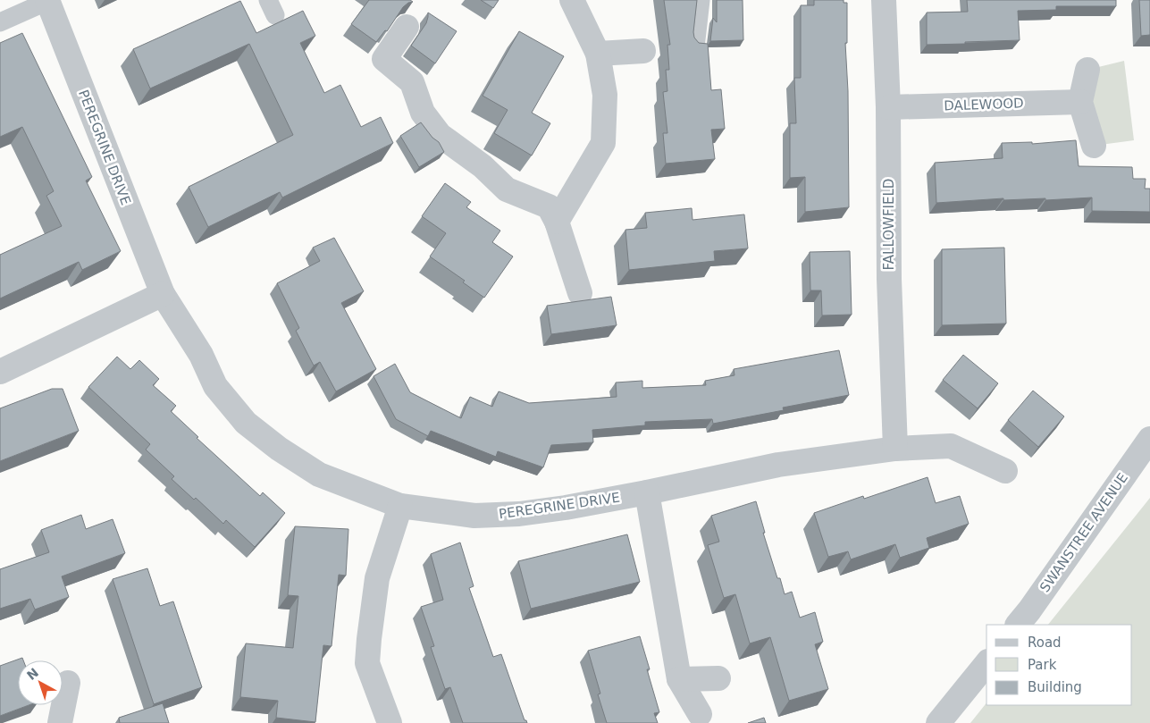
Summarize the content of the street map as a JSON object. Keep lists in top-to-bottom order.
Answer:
{
  "streets": {
    "street": [
      "DALEWOOD",
      "PEREGRINE DRIVE",
      "FALLOWFIELD",
      "SWANSTREE AVENUE"
    ]
  },
  "crossings": [
    ["DALEWOOD", "FALLOWFIELD"],
    ["PEREGRINE DRIVE", "FALLOWFIELD"]
  ],
  "legend": ["Road", "Park", "Building"],
  "north": "top left"
}
